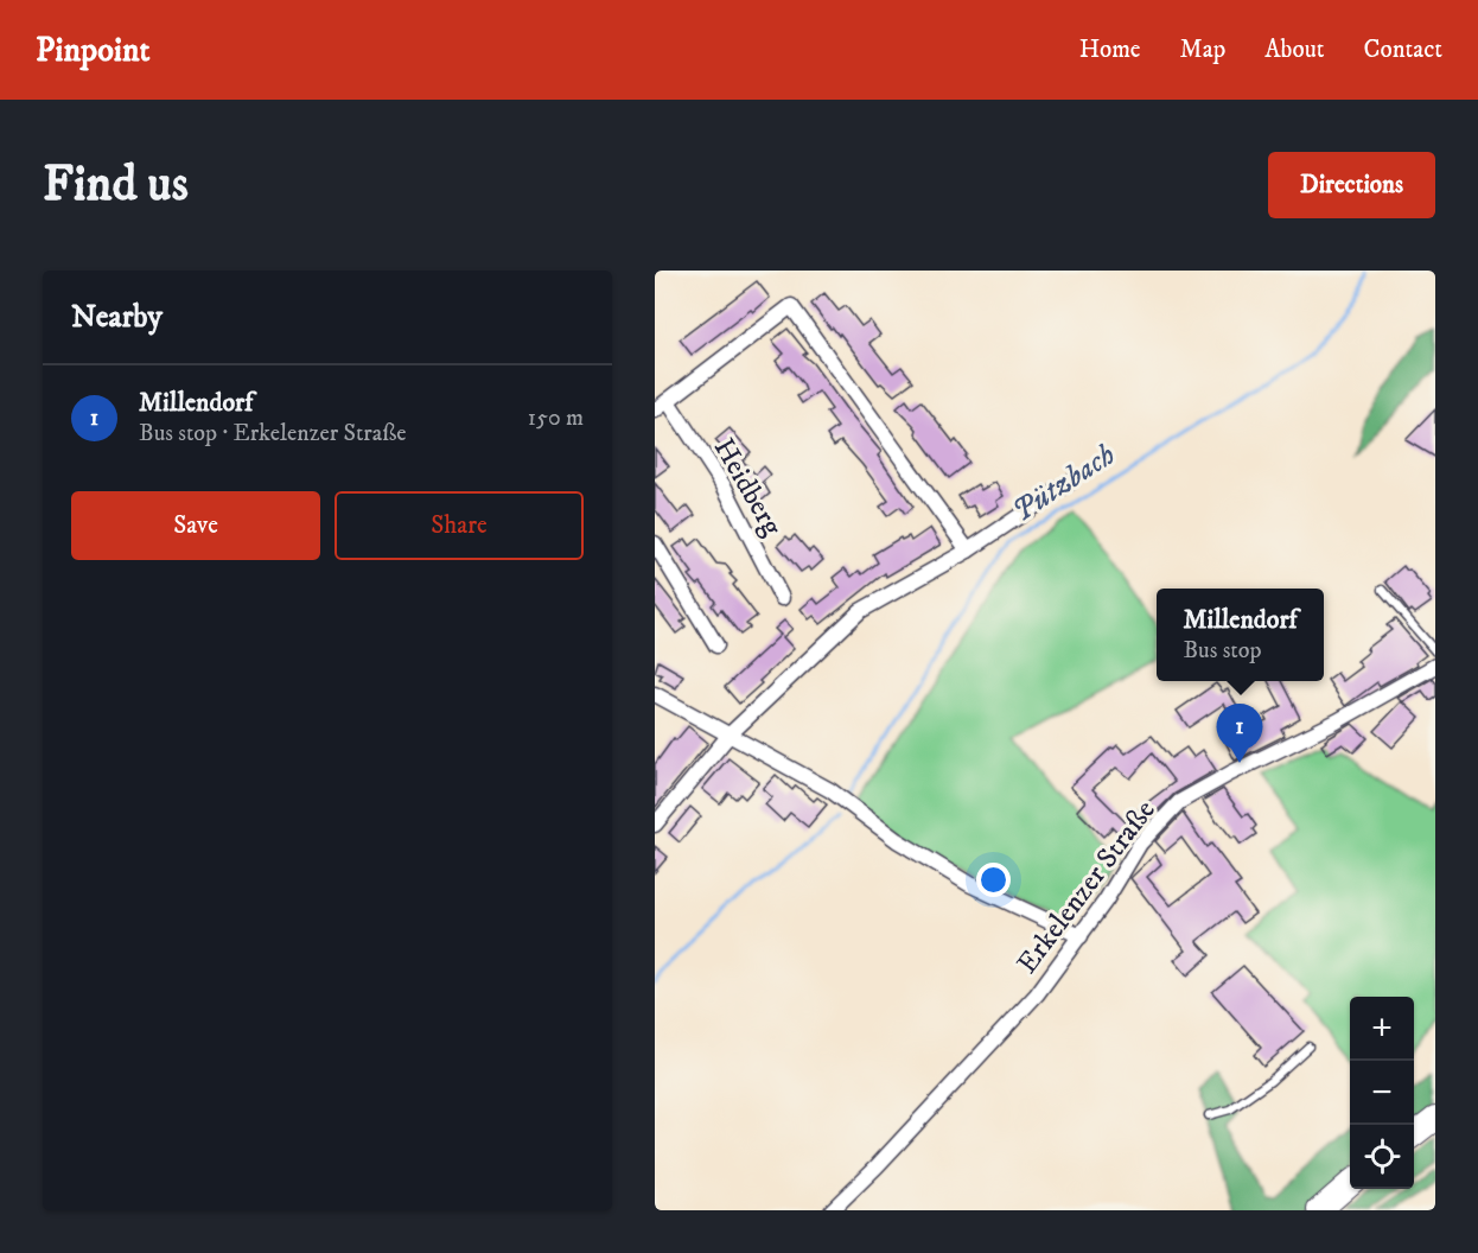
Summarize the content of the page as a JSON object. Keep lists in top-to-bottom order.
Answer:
{
  "streets": {
    "street": ["Heidberg", "Erkelenzer Straße"]
  },
  "water": ["Pützbach"],
  "page": {
    "header": "Pinpoint",
    "nav": [
      "Home",
      "Map",
      "About",
      "Contact"
    ],
    "buttons": [
      "Directions",
      ["Save", "Share"]
    ],
    "title": "Find us",
    "heading": "Nearby",
    "list": [
      {
        "mark": "1",
        "name": "Millendorf",
        "note": "Bus stop · Erkelenzer Straße",
        "value": "150 m"
      }
    ],
    "popup": ["Millendorf", "Bus stop"],
    "pins": "1",
    "map_buttons": ["+", "−"]
  }
}
